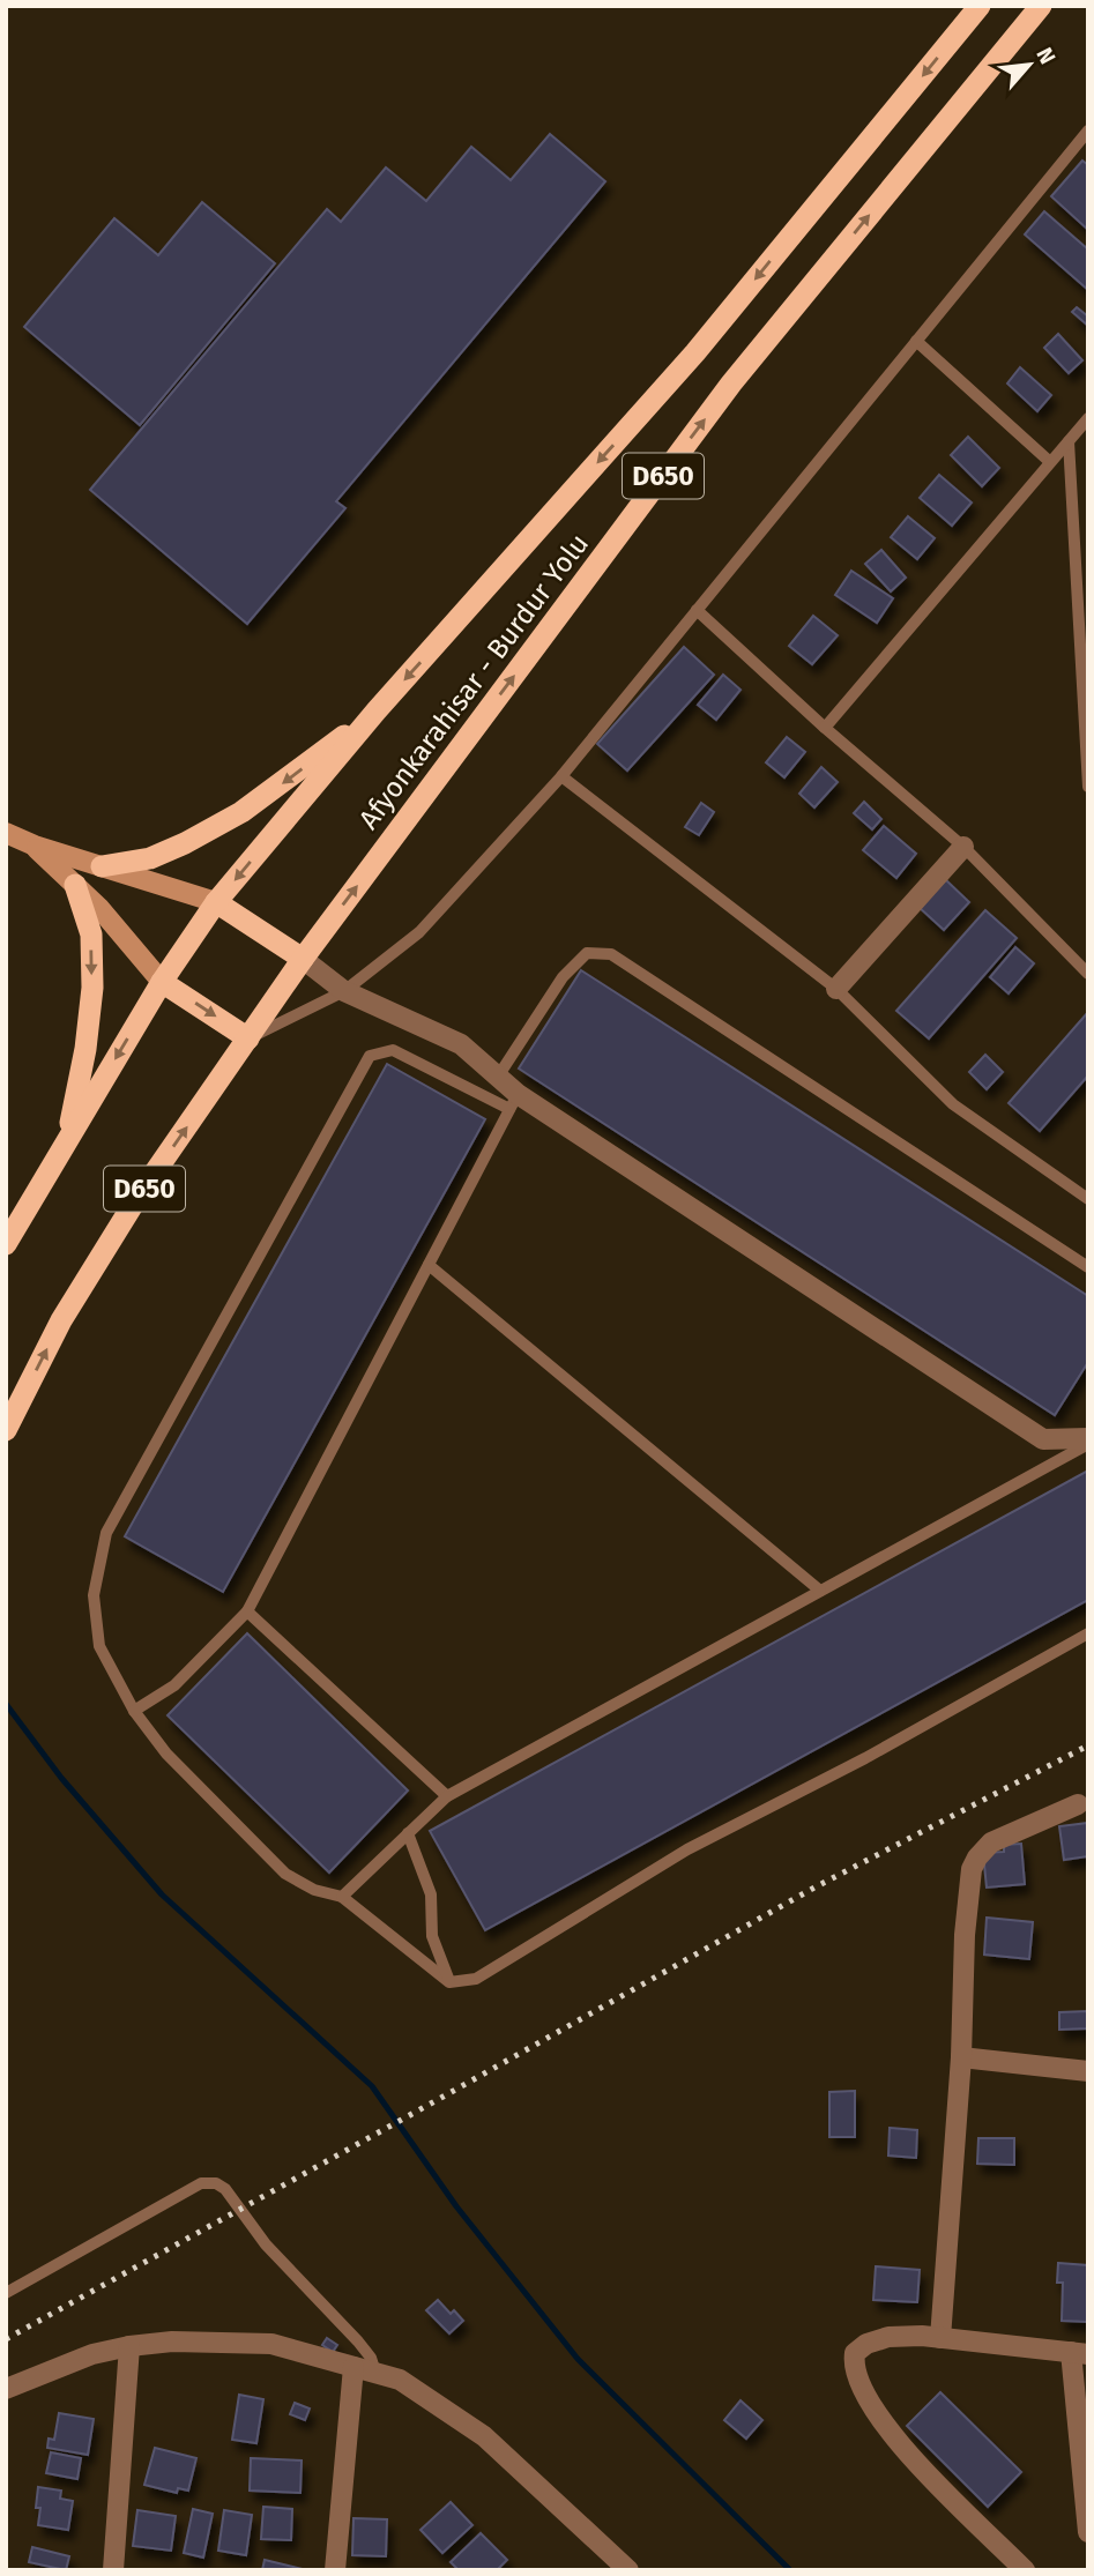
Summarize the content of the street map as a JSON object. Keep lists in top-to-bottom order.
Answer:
{
  "streets": {
    "highway": ["D650", "Afyonkarahisar - Burdur Yolu"]
  },
  "north": "top right"
}
